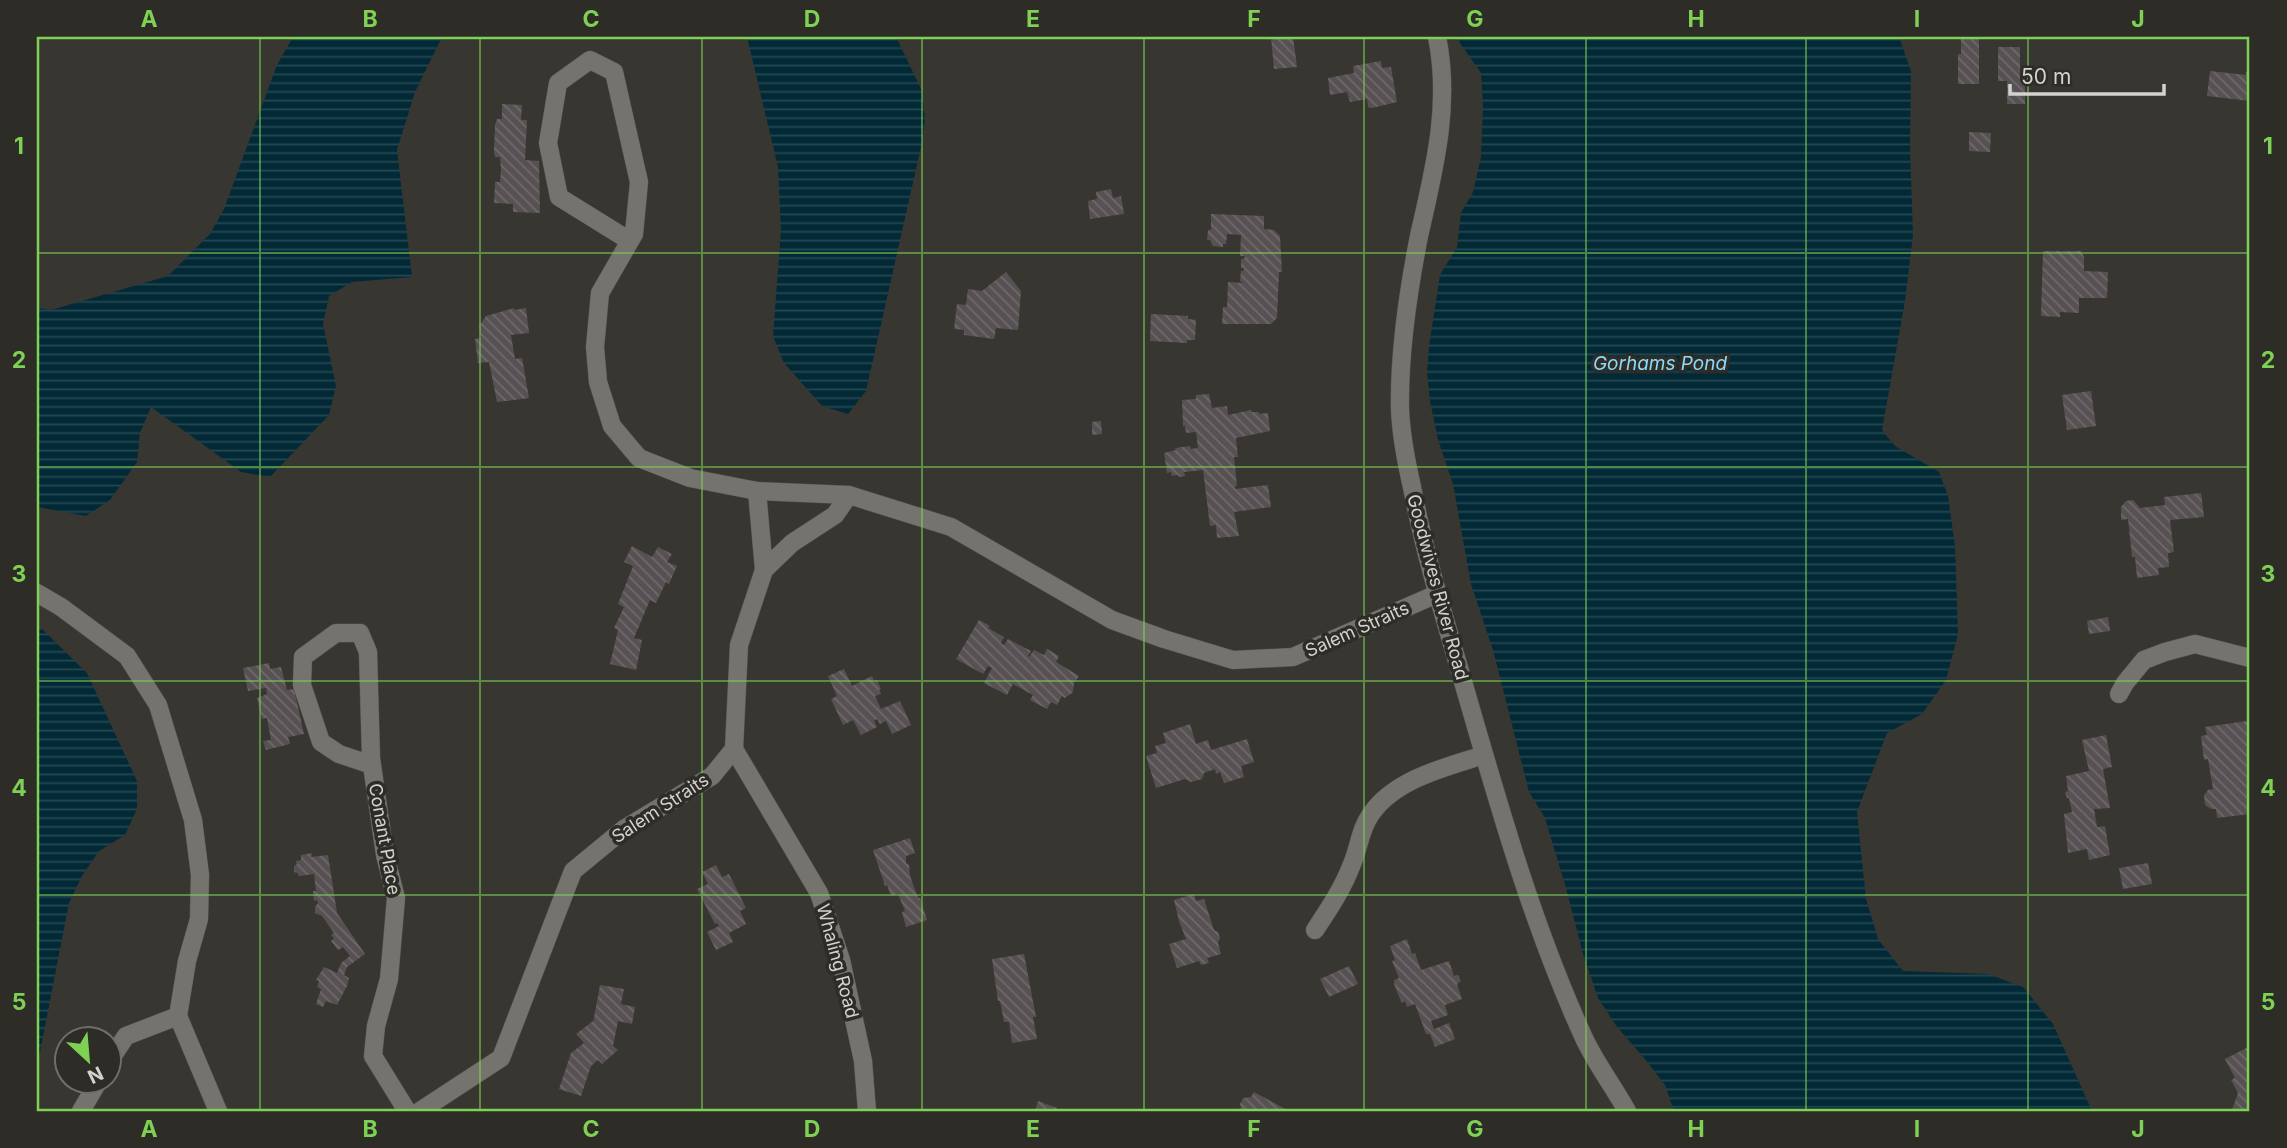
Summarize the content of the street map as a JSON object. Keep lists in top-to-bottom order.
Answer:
{
  "streets": {
    "street": [
      "Goodwives River Road",
      "Salem Straits",
      "Conant Place",
      "Whaling Road"
    ]
  },
  "crossings": [
    ["Goodwives River Road", "Salem Straits"],
    ["Salem Straits", "Whaling Road"]
  ],
  "water": ["Gorhams Pond"],
  "scale_bar": "50 m",
  "north": "bottom right",
  "grid": {
    "columns": [
      "A",
      "B",
      "C",
      "D",
      "E",
      "F",
      "G",
      "H",
      "I",
      "J"
    ],
    "rows": [
      "1",
      "2",
      "3",
      "4",
      "5"
    ]
  }
}
